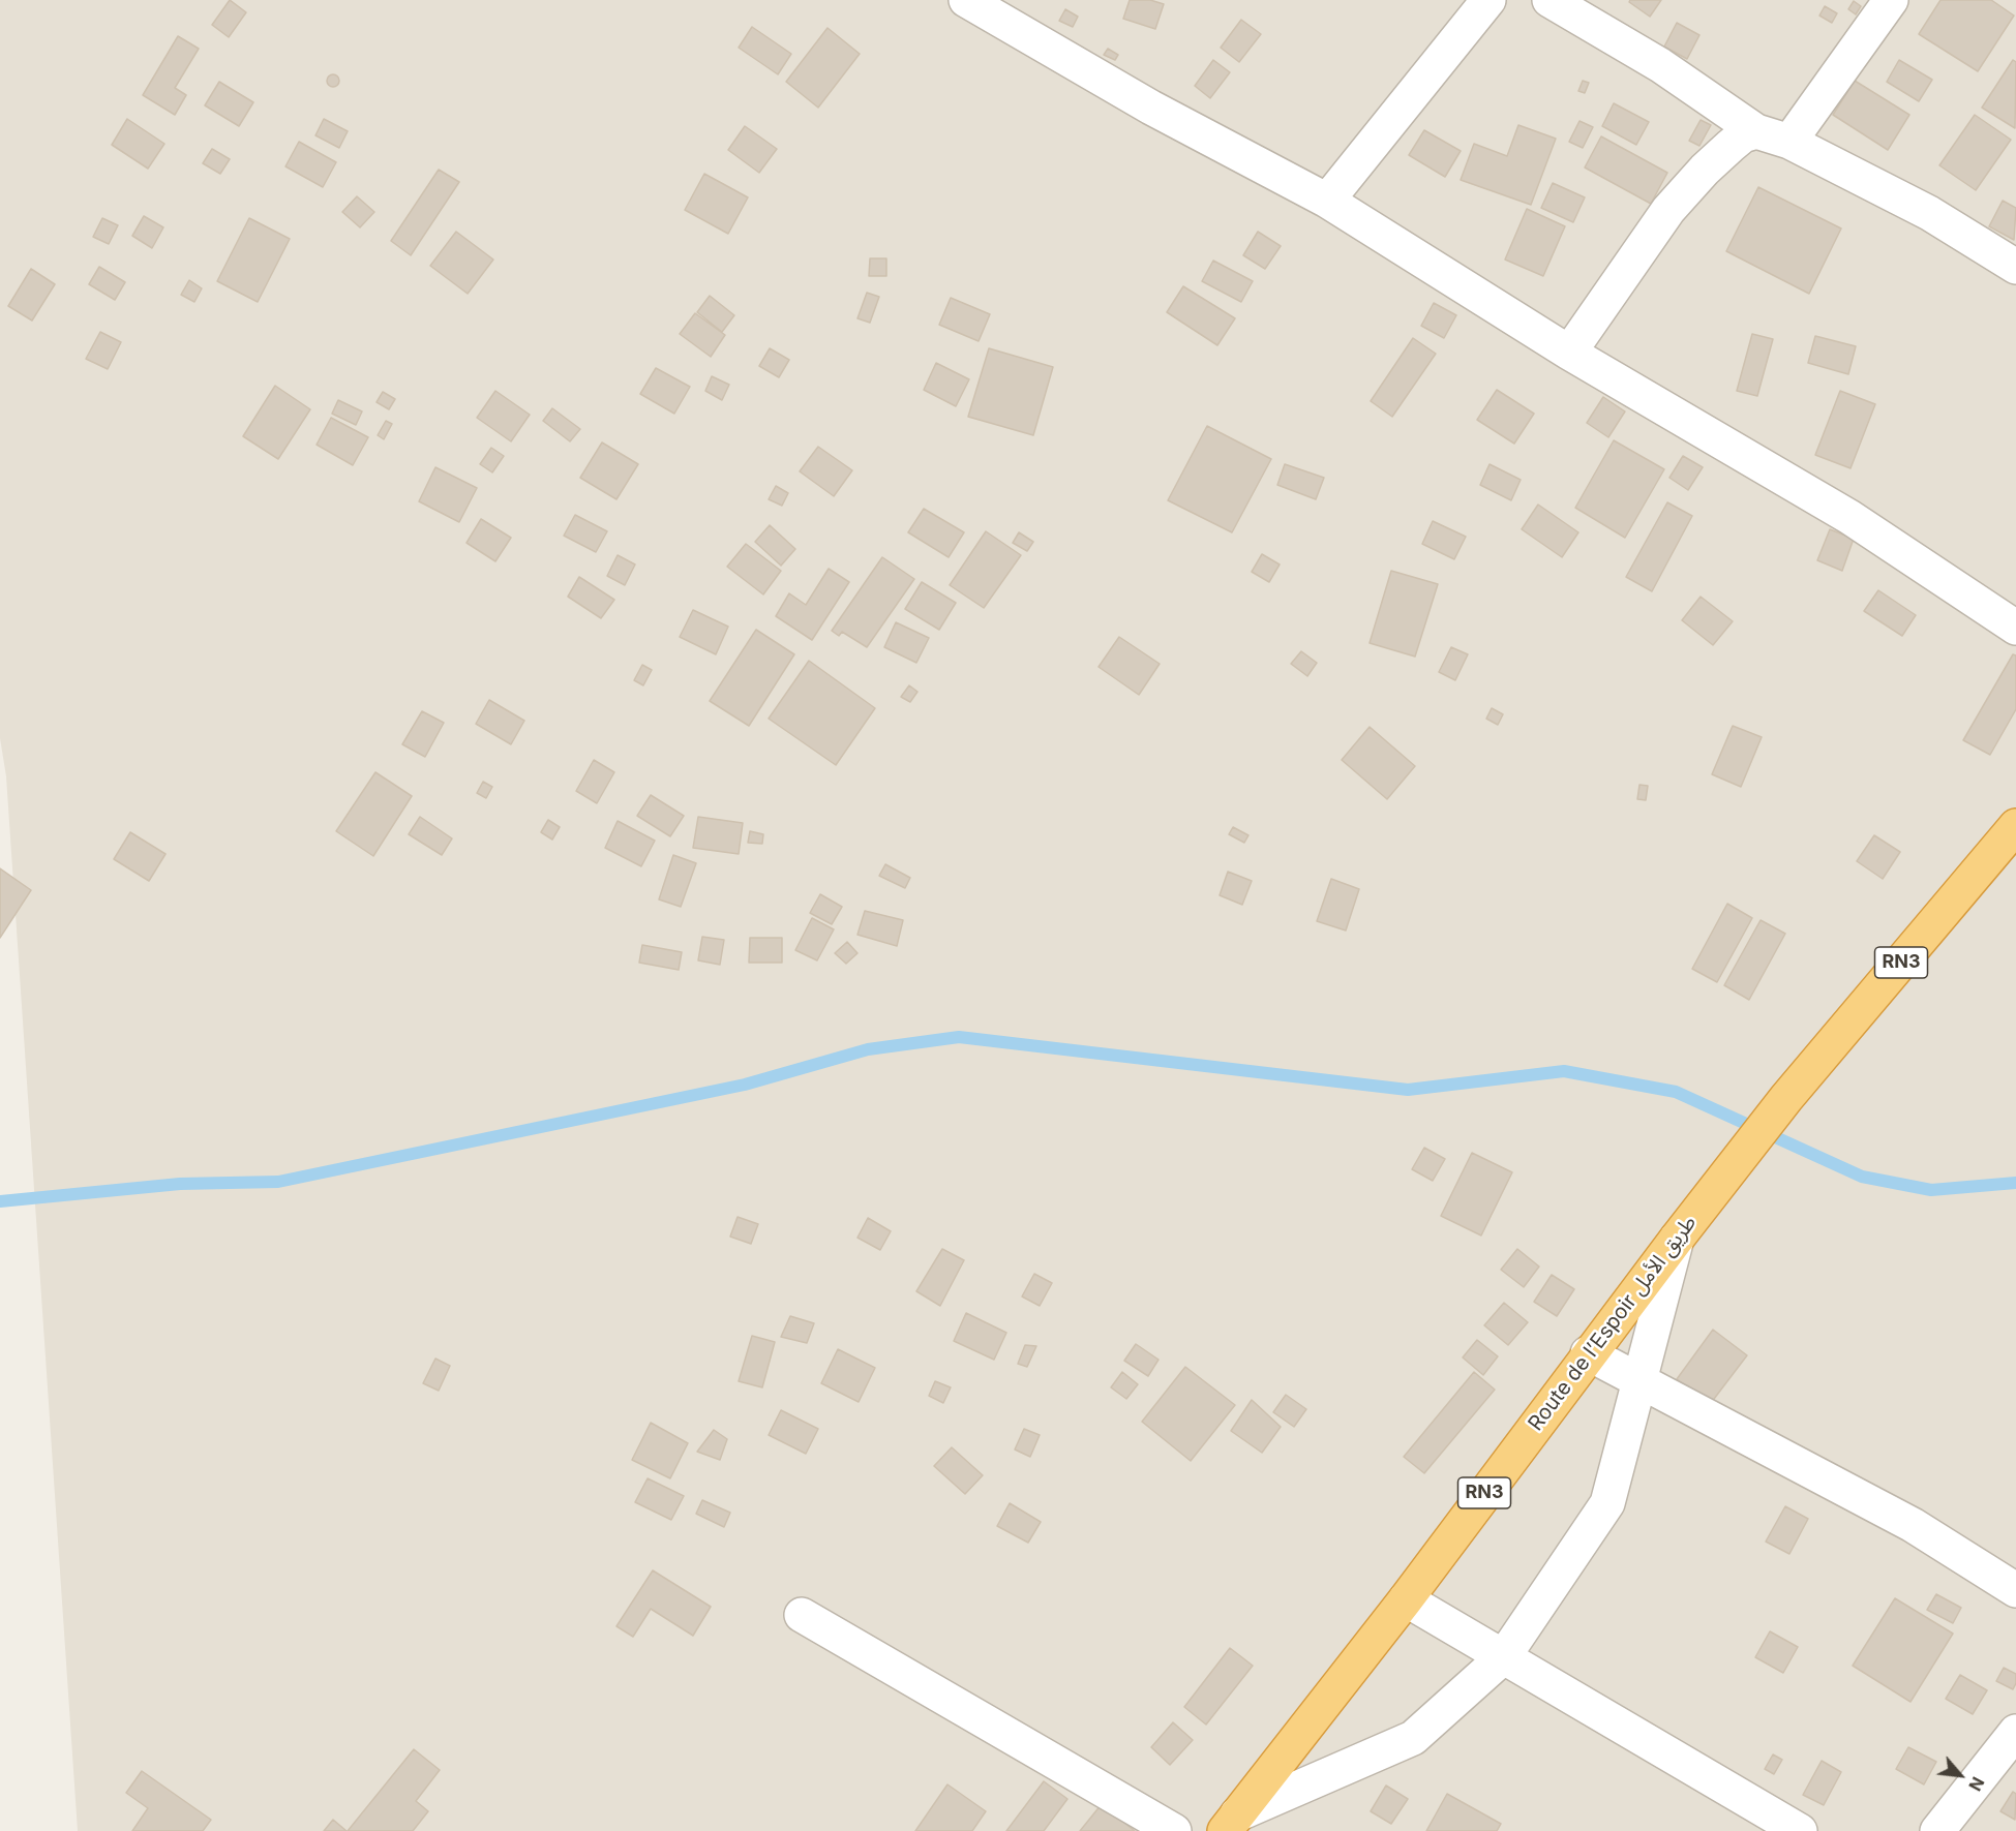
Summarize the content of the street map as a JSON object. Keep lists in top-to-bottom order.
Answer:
{
  "streets": {
    "highway": ["RN3", "Route de l’Espoir طريق الأمل"]
  },
  "north": "bottom right"
}
